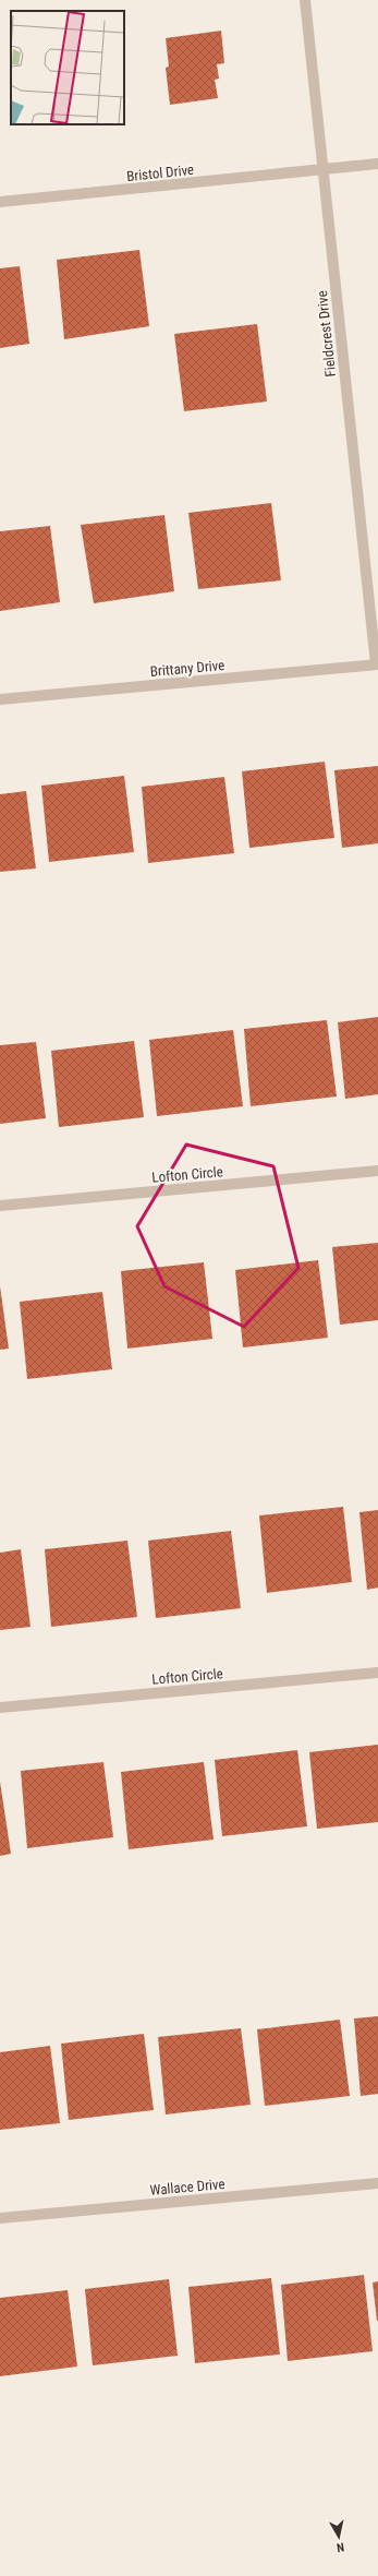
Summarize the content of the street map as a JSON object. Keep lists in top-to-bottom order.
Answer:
{
  "streets": {
    "street": [
      "Bristol Drive",
      "Fieldcrest Drive",
      "Brittany Drive",
      "Lofton Circle",
      "Wallace Drive"
    ]
  },
  "crossings": [
    ["Bristol Drive", "Fieldcrest Drive"],
    ["Fieldcrest Drive", "Brittany Drive"]
  ],
  "north": "bottom"
}
